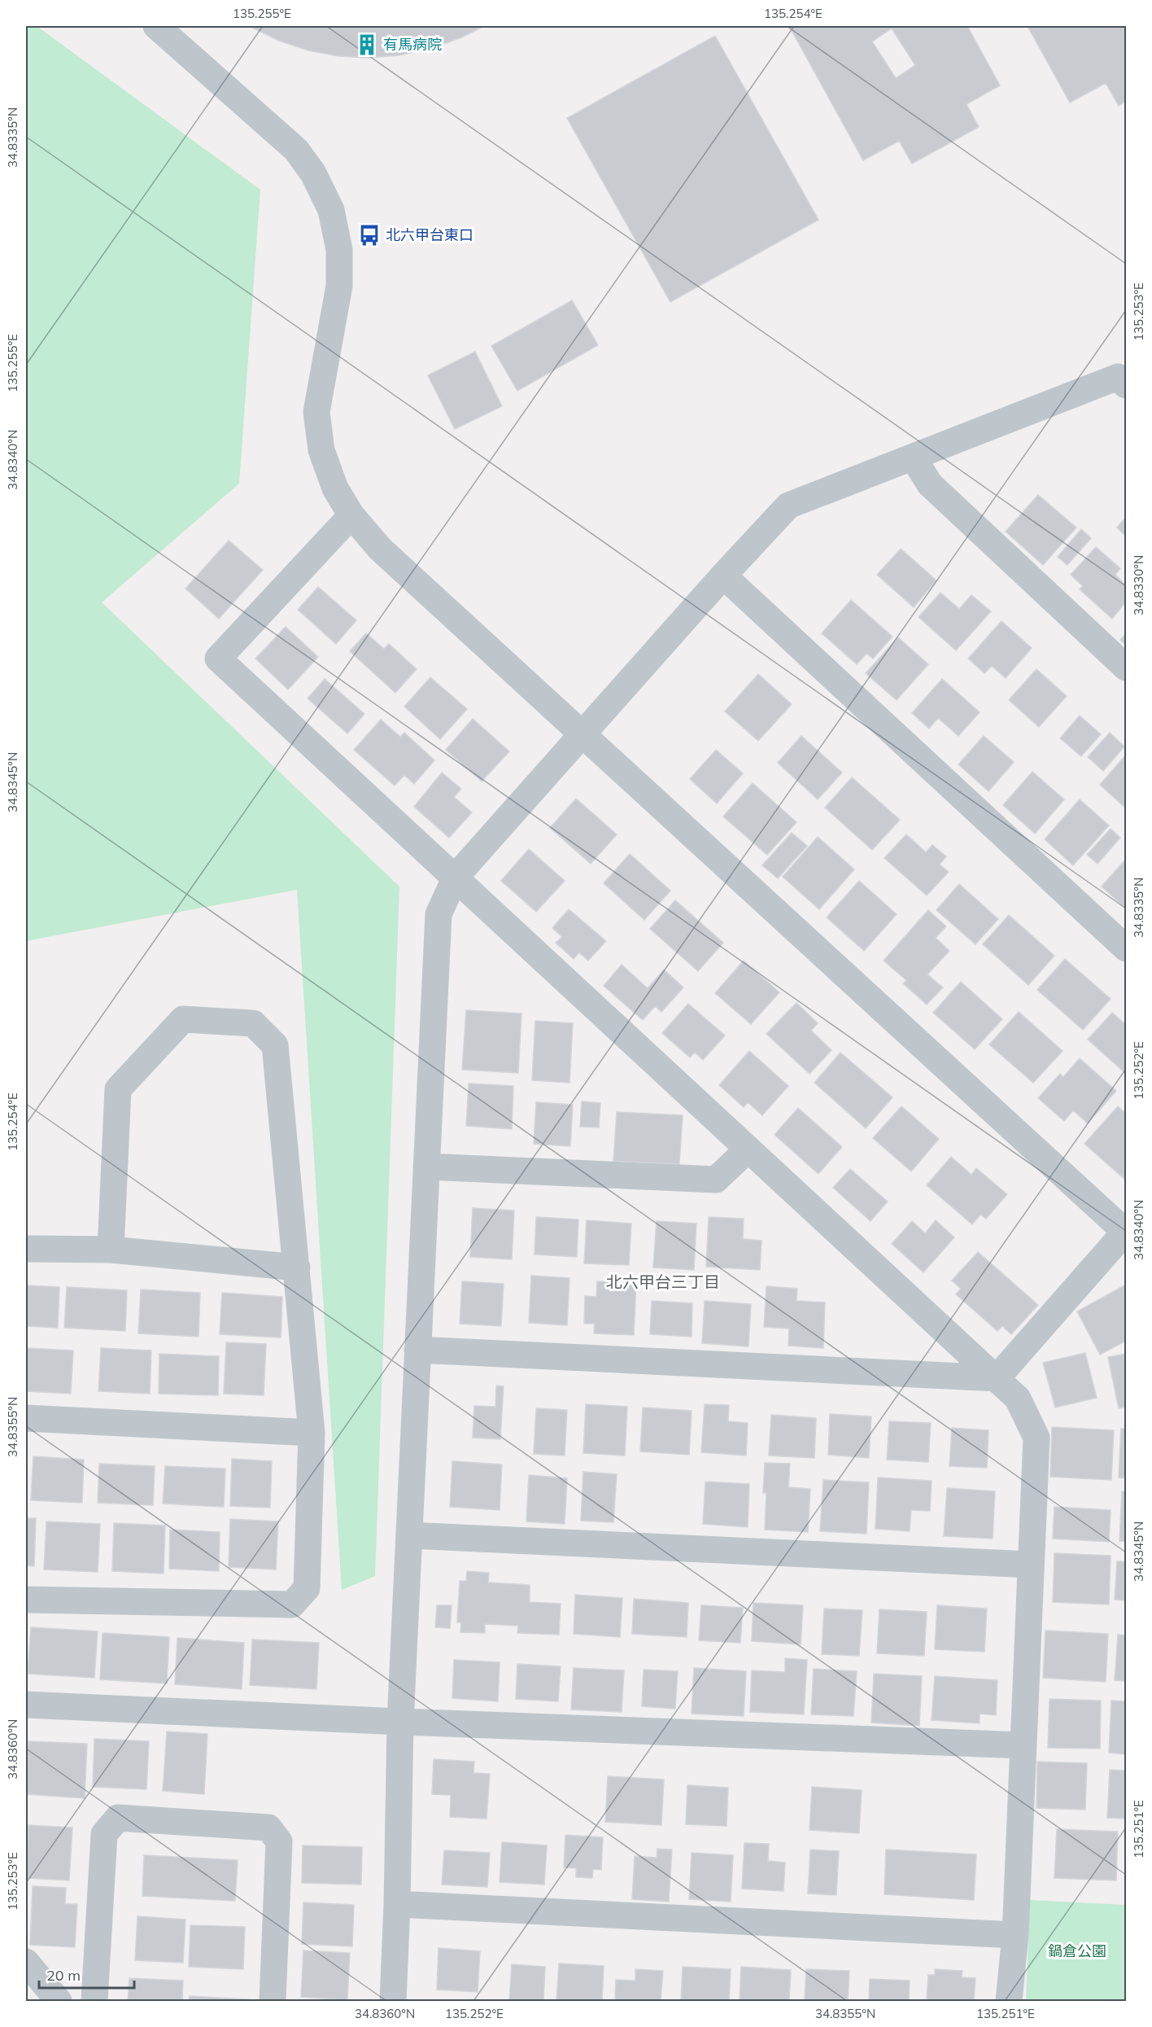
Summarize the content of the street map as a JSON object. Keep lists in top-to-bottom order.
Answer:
{
  "districts": ["北六甲台三丁目"],
  "parks": ["鍋倉公園"],
  "places": {
    "building": ["有馬病院"],
    "bus stop": ["北六甲台東口"]
  },
  "scale_bar": "20 m",
  "coordinates": [
    "135.255°E",
    "135.254°E",
    "34.8335°N",
    "135.253°E",
    "34.8340°N",
    "34.8330°N",
    "34.8345°N",
    "135.252°E",
    "34.8355°N",
    "34.8360°N",
    "135.251°E"
  ]
}
